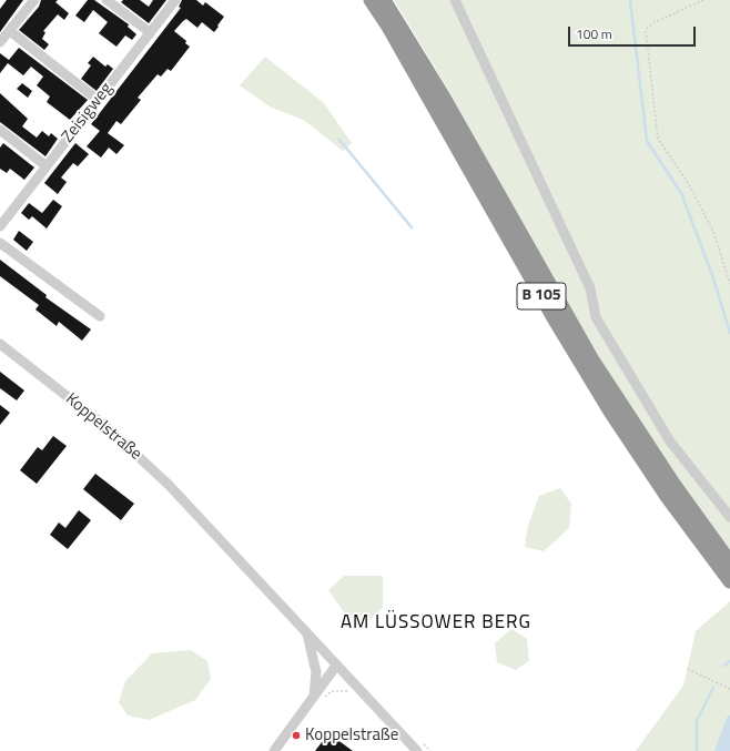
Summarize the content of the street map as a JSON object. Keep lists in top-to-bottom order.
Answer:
{
  "streets": {
    "highway": ["B 105"],
    "street": ["Zeisigweg", "Koppelstraße"]
  },
  "districts": ["AM LÜSSOWER BERG"],
  "places": ["Koppelstraße"],
  "scale_bar": "100 m"
}
